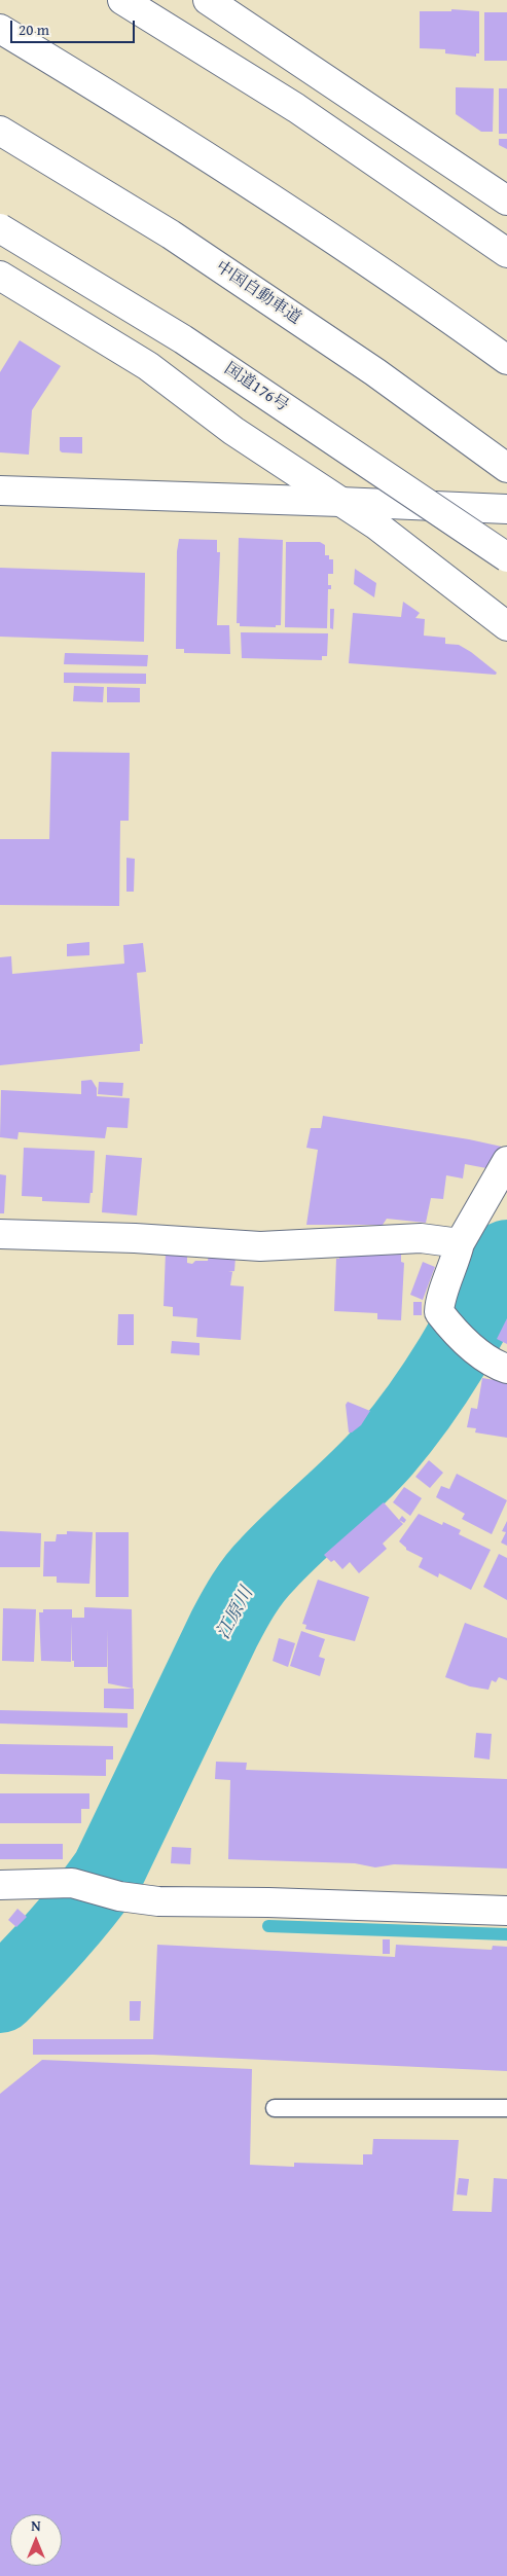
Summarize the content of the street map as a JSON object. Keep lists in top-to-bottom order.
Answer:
{
  "streets": {
    "main road": ["中国自動車道", "国道176号"]
  },
  "water": ["江原川"],
  "scale_bar": "20 m",
  "north": "top"
}
